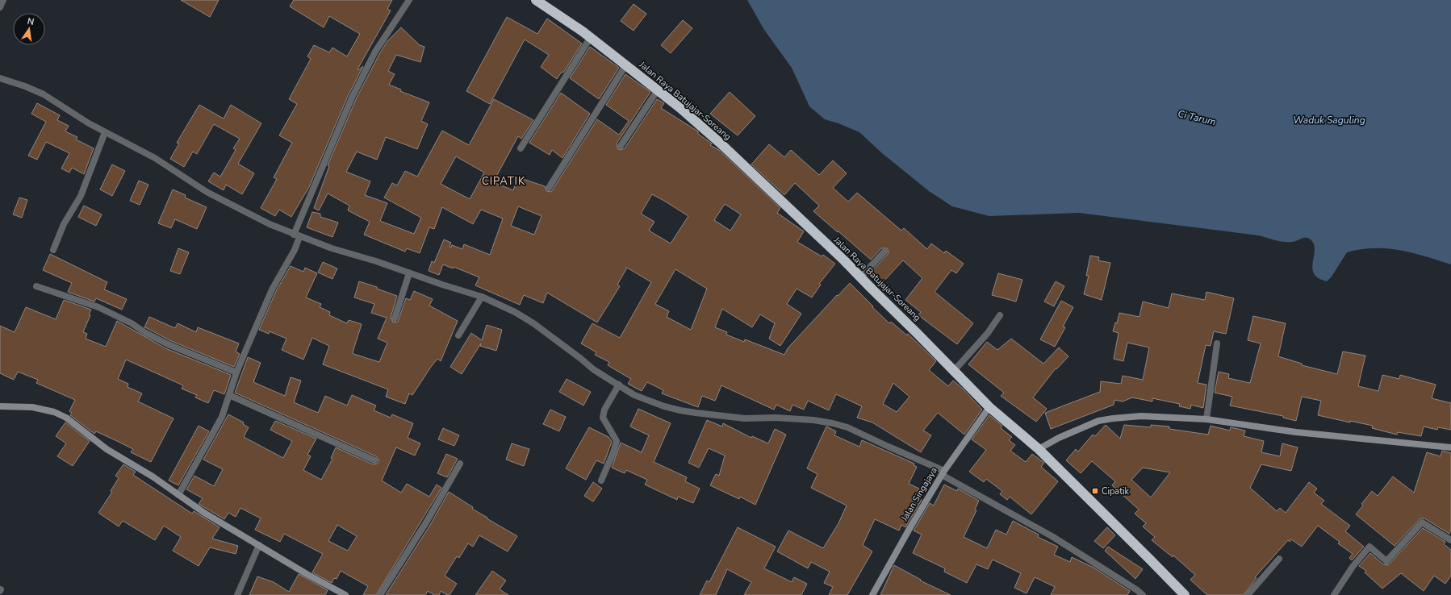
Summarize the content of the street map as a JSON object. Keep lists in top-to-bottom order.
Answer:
{
  "streets": {
    "highway": ["Jalan Raya Batujajar-Soreang"],
    "street": ["Jalan Singajaya"]
  },
  "crossings": [
    ["Jalan Raya Batujajar-Soreang", "Jalan Singajaya"]
  ],
  "districts": ["CIPATIK"],
  "water": ["Ci Tarum", "Waduk Saguling"],
  "places": {
    "transit": ["Cipatik"]
  },
  "north": "top"
}
